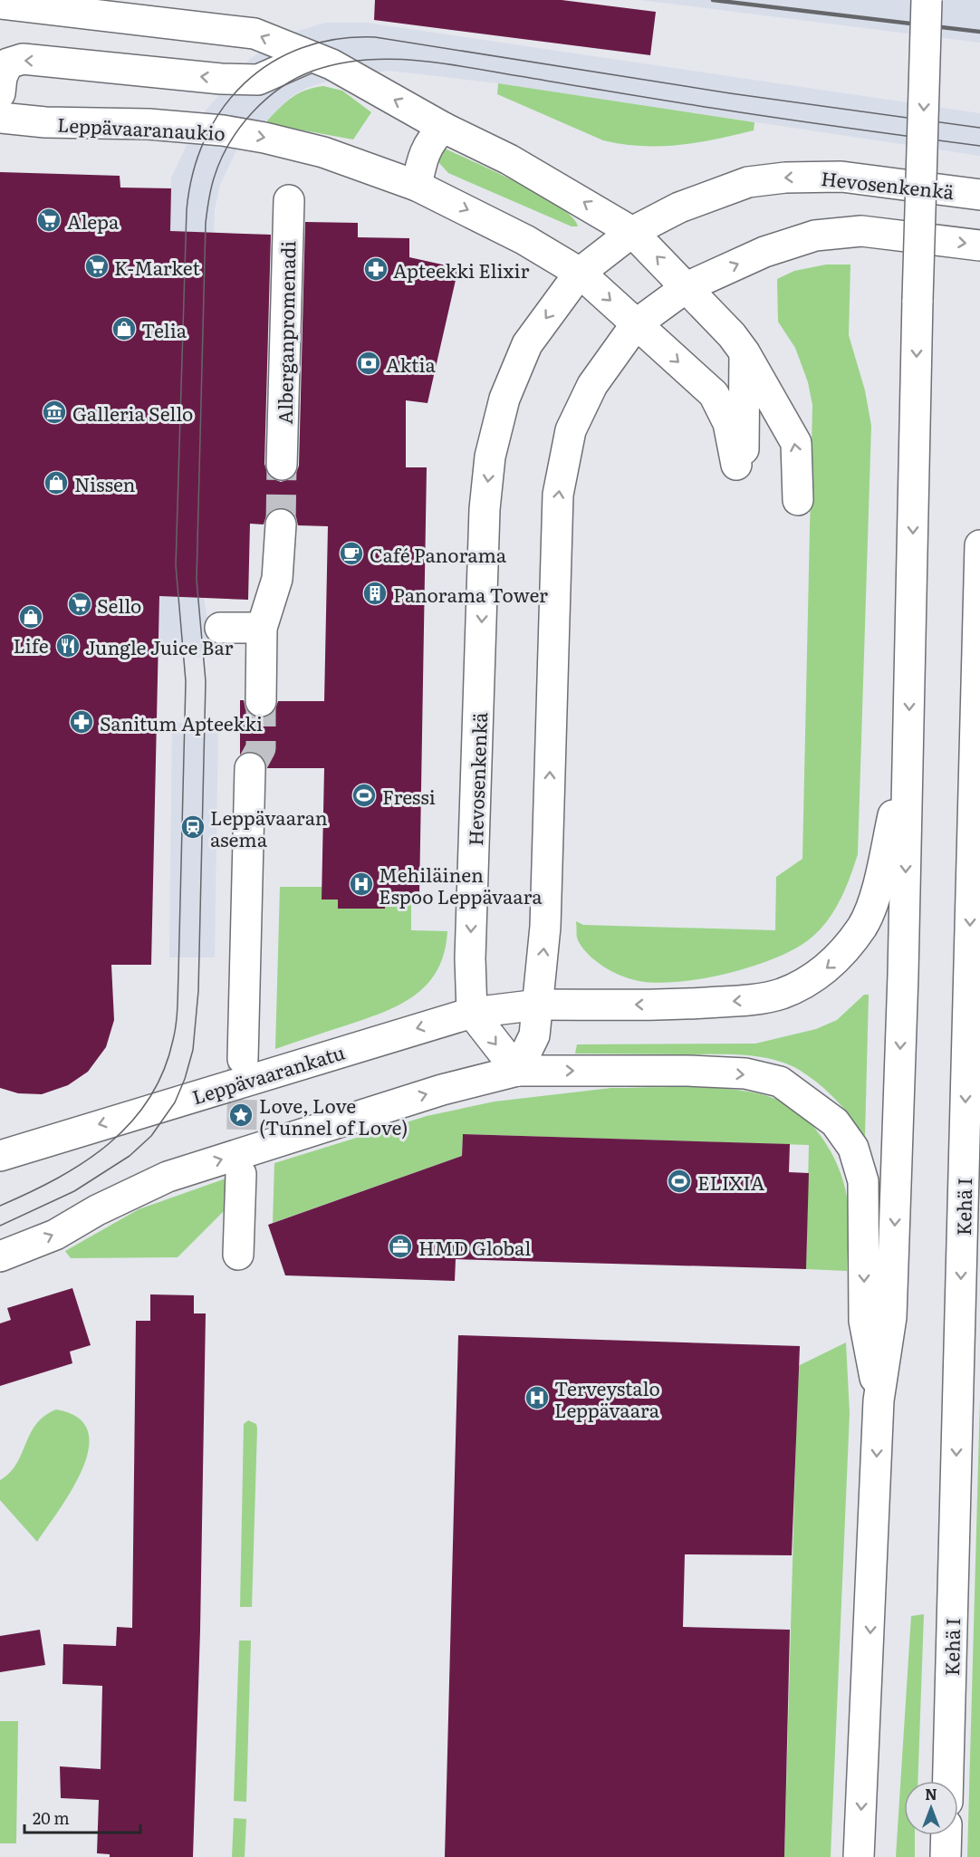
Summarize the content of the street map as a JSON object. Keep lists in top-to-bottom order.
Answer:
{
  "streets": {
    "main road": [
      "Leppävaaranaukio",
      "Hevosenkenkä",
      "Alberganpromenadi",
      "Leppävaarankatu",
      "Kehä I"
    ]
  },
  "crossings": [
    ["Leppävaaranaukio", "Hevosenkenkä"],
    ["Hevosenkenkä", "Leppävaarankatu"]
  ],
  "places": {
    "supermarket": ["Alepa", "K-Market", "Sello"],
    "pharmacy": ["Apteekki Elixir", "Sanitum Apteekki"],
    "shop": ["Telia", "Nissen", "Life"],
    "bank": ["Aktia"],
    "museum": ["Galleria Sello"],
    "cafe": ["Café Panorama"],
    "building": ["Panorama Tower"],
    "restaurant": ["Jungle Juice Bar"],
    "sports": ["Fressi", "ELIXIA"],
    "station": ["Leppävaaran asema"],
    "hospital": ["Mehiläinen Espoo Leppävaara", "Terveystalo Leppävaara"],
    "place": ["Love, Love (Tunnel of Love)"],
    "office": ["HMD Global"]
  },
  "scale_bar": "20 m",
  "north": "top"
}
